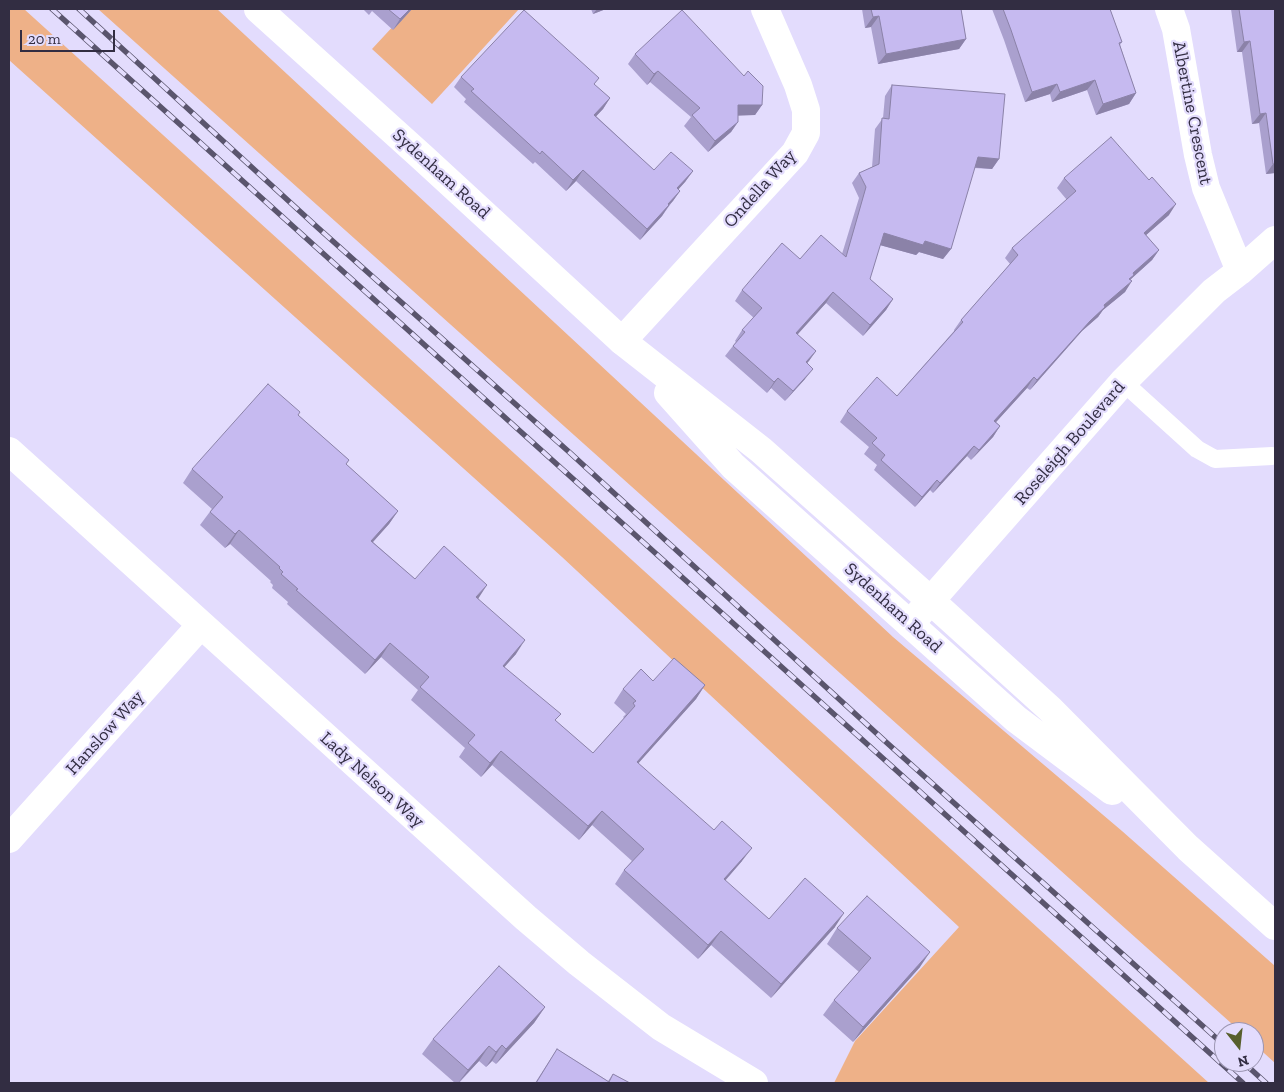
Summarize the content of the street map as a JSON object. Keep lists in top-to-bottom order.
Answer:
{
  "streets": {
    "street": [
      "Albertine Crescent",
      "Sydenham Road",
      "Ondella Way",
      "Roseleigh Boulevard",
      "Hanslow Way",
      "Lady Nelson Way"
    ]
  },
  "crossings": [
    ["Albertine Crescent", "Roseleigh Boulevard"],
    ["Sydenham Road", "Ondella Way"],
    ["Sydenham Road", "Roseleigh Boulevard"],
    ["Hanslow Way", "Lady Nelson Way"]
  ],
  "scale_bar": "20 m",
  "north": "bottom"
}
